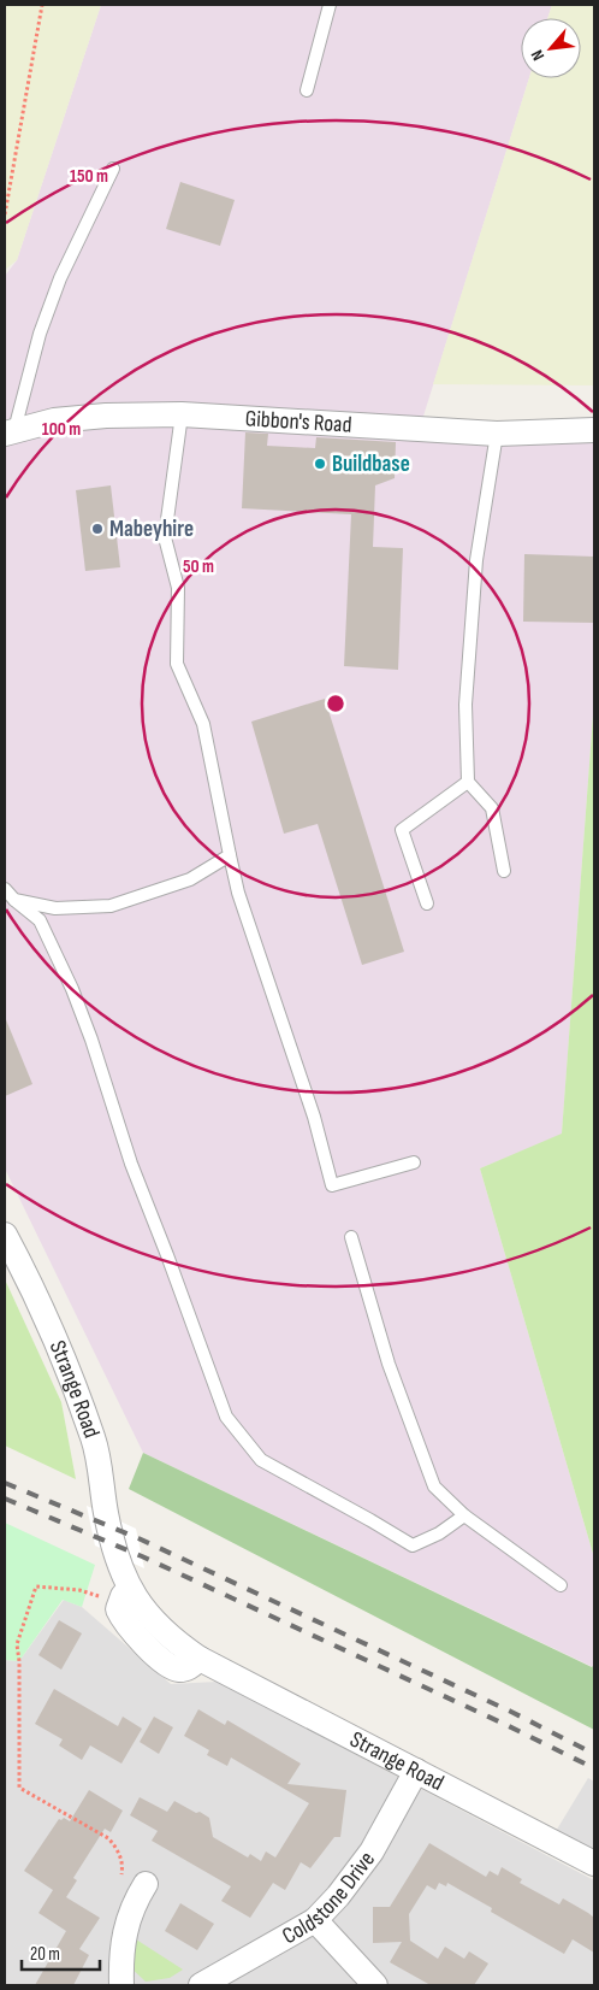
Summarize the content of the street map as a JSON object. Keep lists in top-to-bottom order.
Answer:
{
  "streets": {
    "street": ["Gibbon's Road", "Strange Road", "Coldstone Drive"]
  },
  "crossings": [
    ["Strange Road", "Coldstone Drive"]
  ],
  "places": ["Buildbase", "Mabeyhire"],
  "scale_bar": "20 m",
  "north": "bottom left",
  "rings": ["150 m", "100 m", "50 m"]
}
